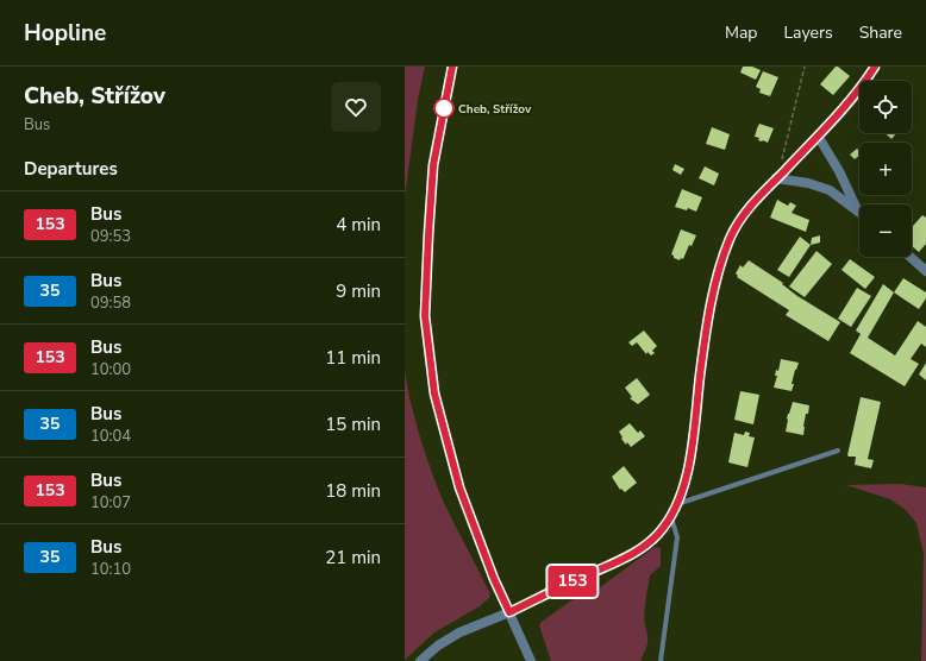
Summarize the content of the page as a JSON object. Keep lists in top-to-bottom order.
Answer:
{
  "places": ["Cheb, Střížov"],
  "lines": ["bus line 153"],
  "page": {
    "header": "Hopline",
    "nav": ["Map", "Layers", "Share"],
    "heading": [
      ["Cheb, Střížov", "Bus"],
      "Departures"
    ],
    "on_map": "153",
    "map_buttons": ["+", "−"],
    "list": [
      {
        "mark": "153",
        "name": "Bus",
        "note": "09:53",
        "value": "4 min"
      },
      {
        "mark": "35",
        "name": "Bus",
        "note": "09:58",
        "value": "9 min"
      },
      {
        "mark": "153",
        "name": "Bus",
        "note": "10:00",
        "value": "11 min"
      },
      {
        "mark": "35",
        "name": "Bus",
        "note": "10:04",
        "value": "15 min"
      },
      {
        "mark": "153",
        "name": "Bus",
        "note": "10:07",
        "value": "18 min"
      },
      {
        "mark": "35",
        "name": "Bus",
        "note": "10:10",
        "value": "21 min"
      }
    ]
  }
}
